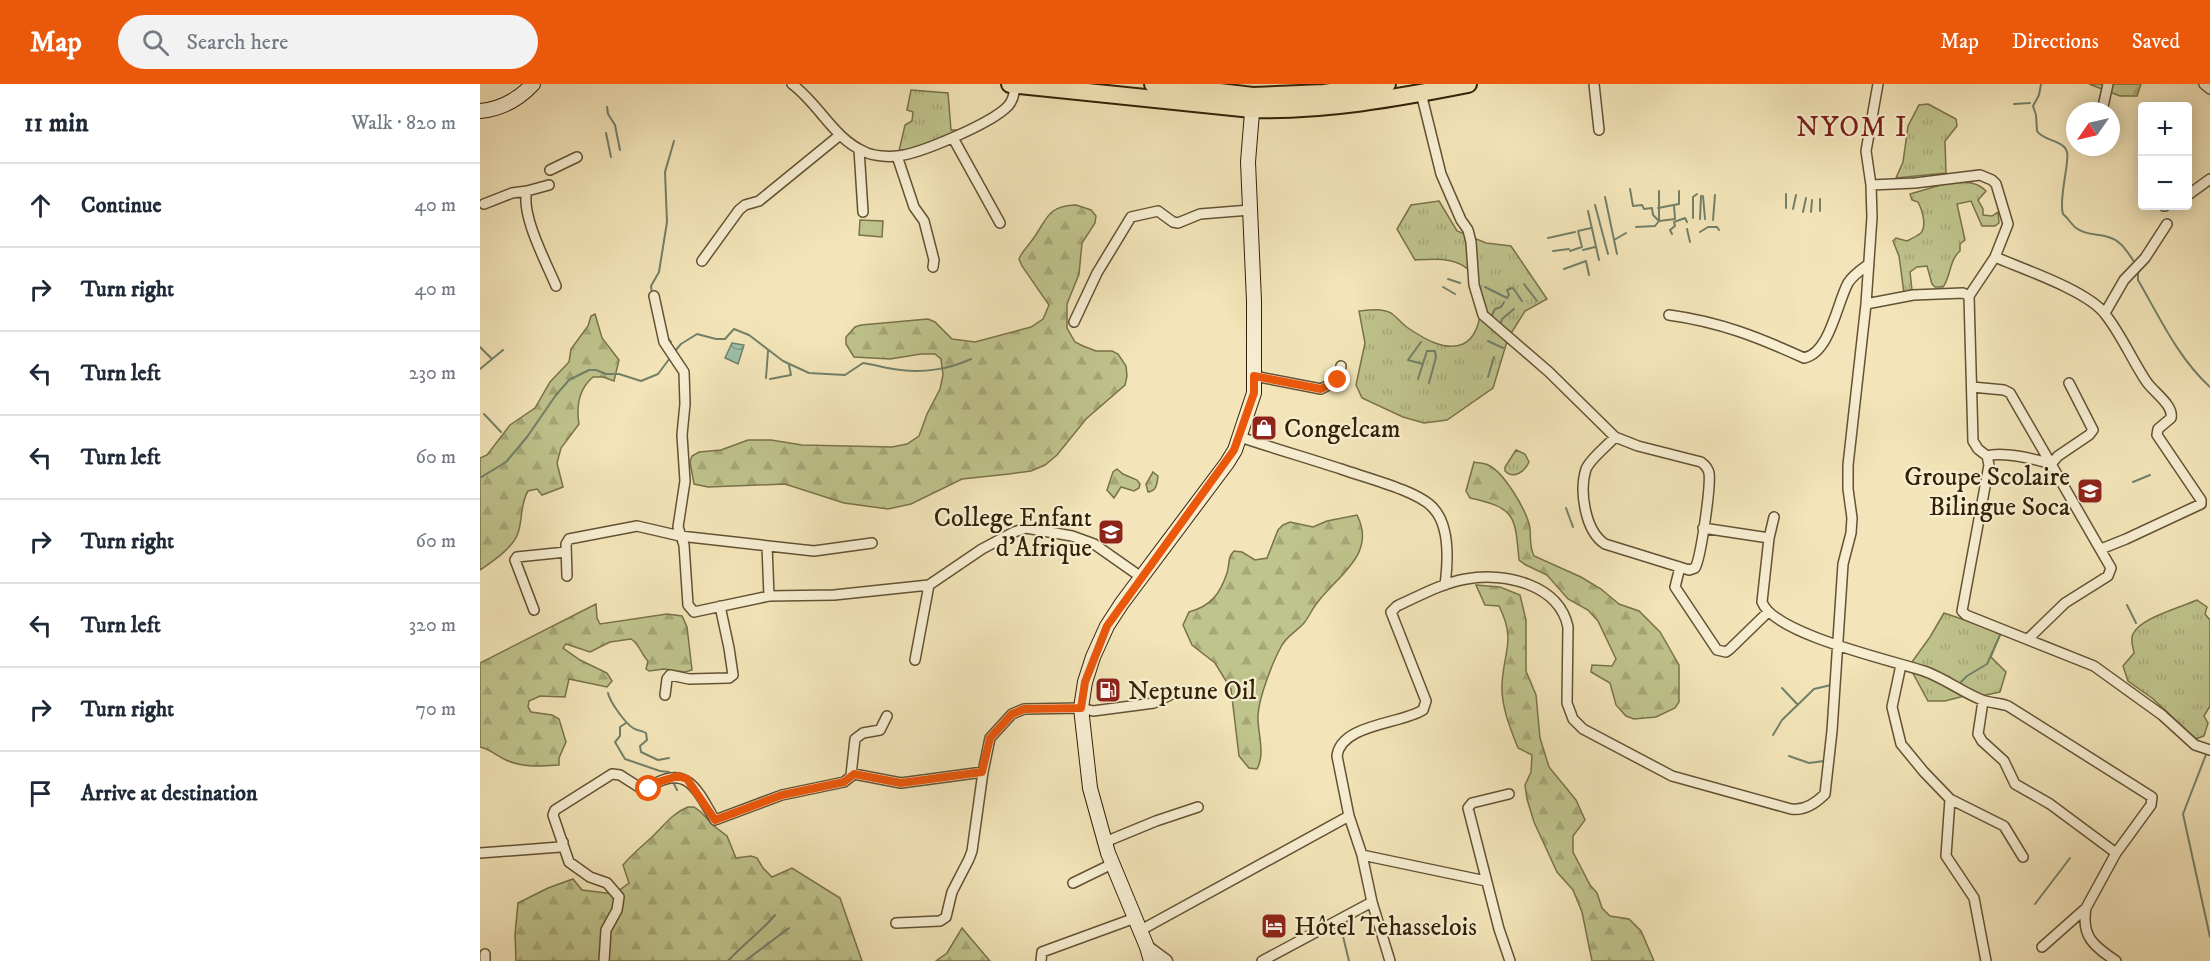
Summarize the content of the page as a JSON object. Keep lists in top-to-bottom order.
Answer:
{
  "districts": ["NYOM I"],
  "places": {
    "shop": ["Congelcam"],
    "school or university": ["Groupe Scolaire Bilingue Soca", "College Enfant d'Afrique"],
    "fuel station": ["Neptune Oil"],
    "hotel": ["Hôtel Tehasselois"]
  },
  "north": "bottom left",
  "page": {
    "header": "Map",
    "search": "Search here",
    "nav": ["Map", "Directions", "Saved"],
    "heading": ["11 min", "Walk · 820 m"],
    "map_buttons": ["+", "−"],
    "list": [
      ["Continue", "40 m"],
      ["Turn right", "40 m"],
      ["Turn left", "230 m"],
      ["Turn left", "60 m"],
      ["Turn right", "60 m"],
      ["Turn left", "320 m"],
      ["Turn right", "70 m"],
      "Arrive at destination"
    ]
  }
}
